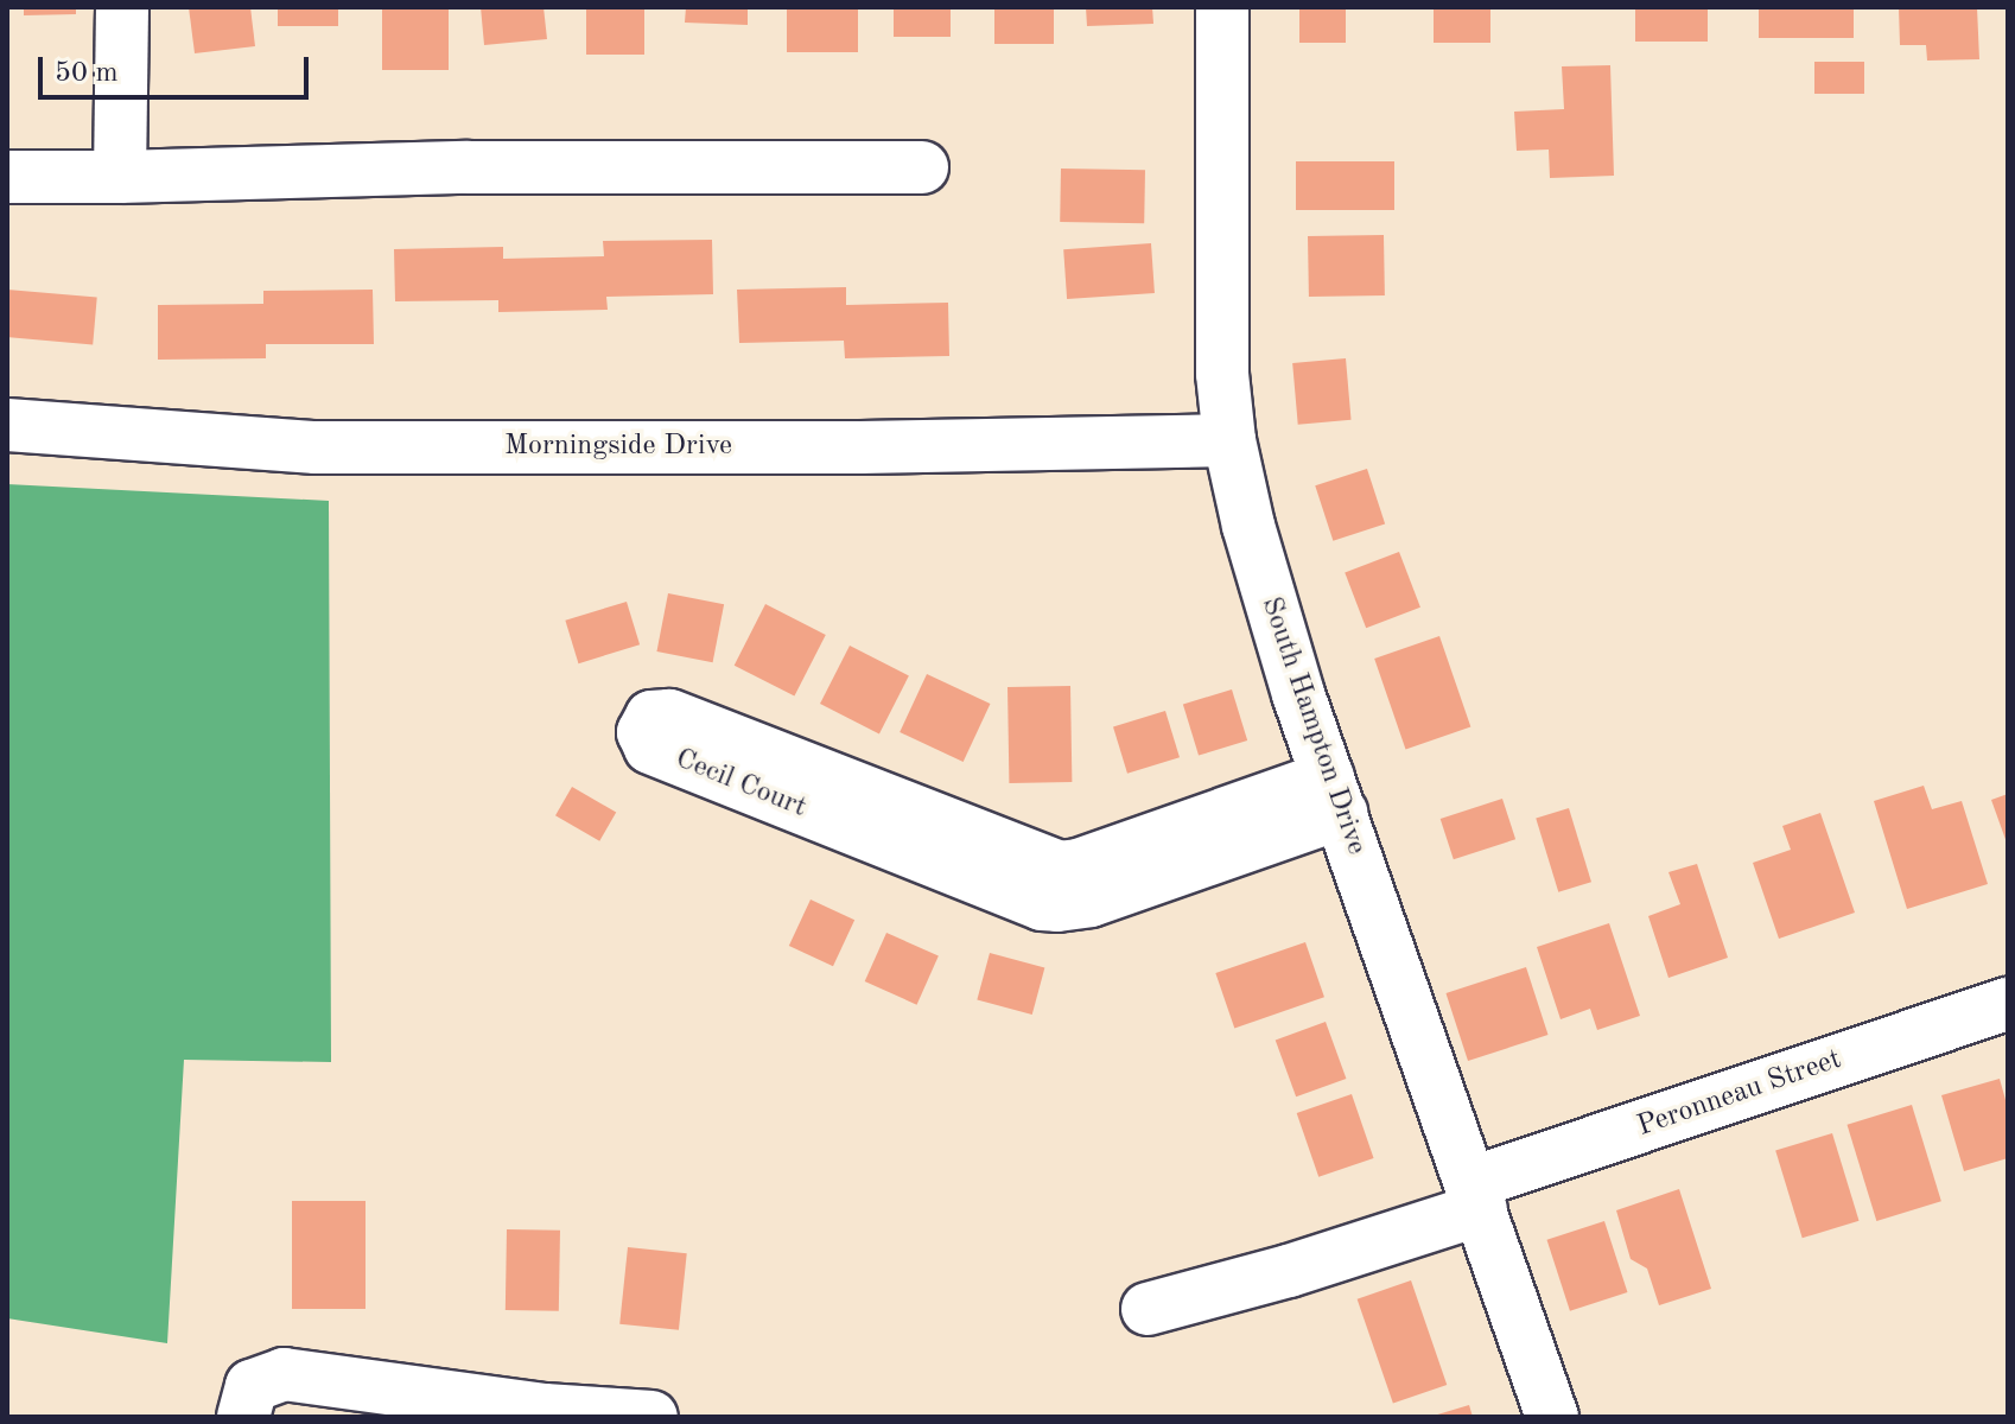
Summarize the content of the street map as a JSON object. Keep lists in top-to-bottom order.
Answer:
{
  "streets": {
    "street": [
      "Morningside Drive",
      "South Hampton Drive",
      "Cecil Court",
      "Peronneau Street"
    ]
  },
  "crossings": [
    ["Morningside Drive", "South Hampton Drive"],
    ["South Hampton Drive", "Peronneau Street"]
  ],
  "scale_bar": "50 m"
}
